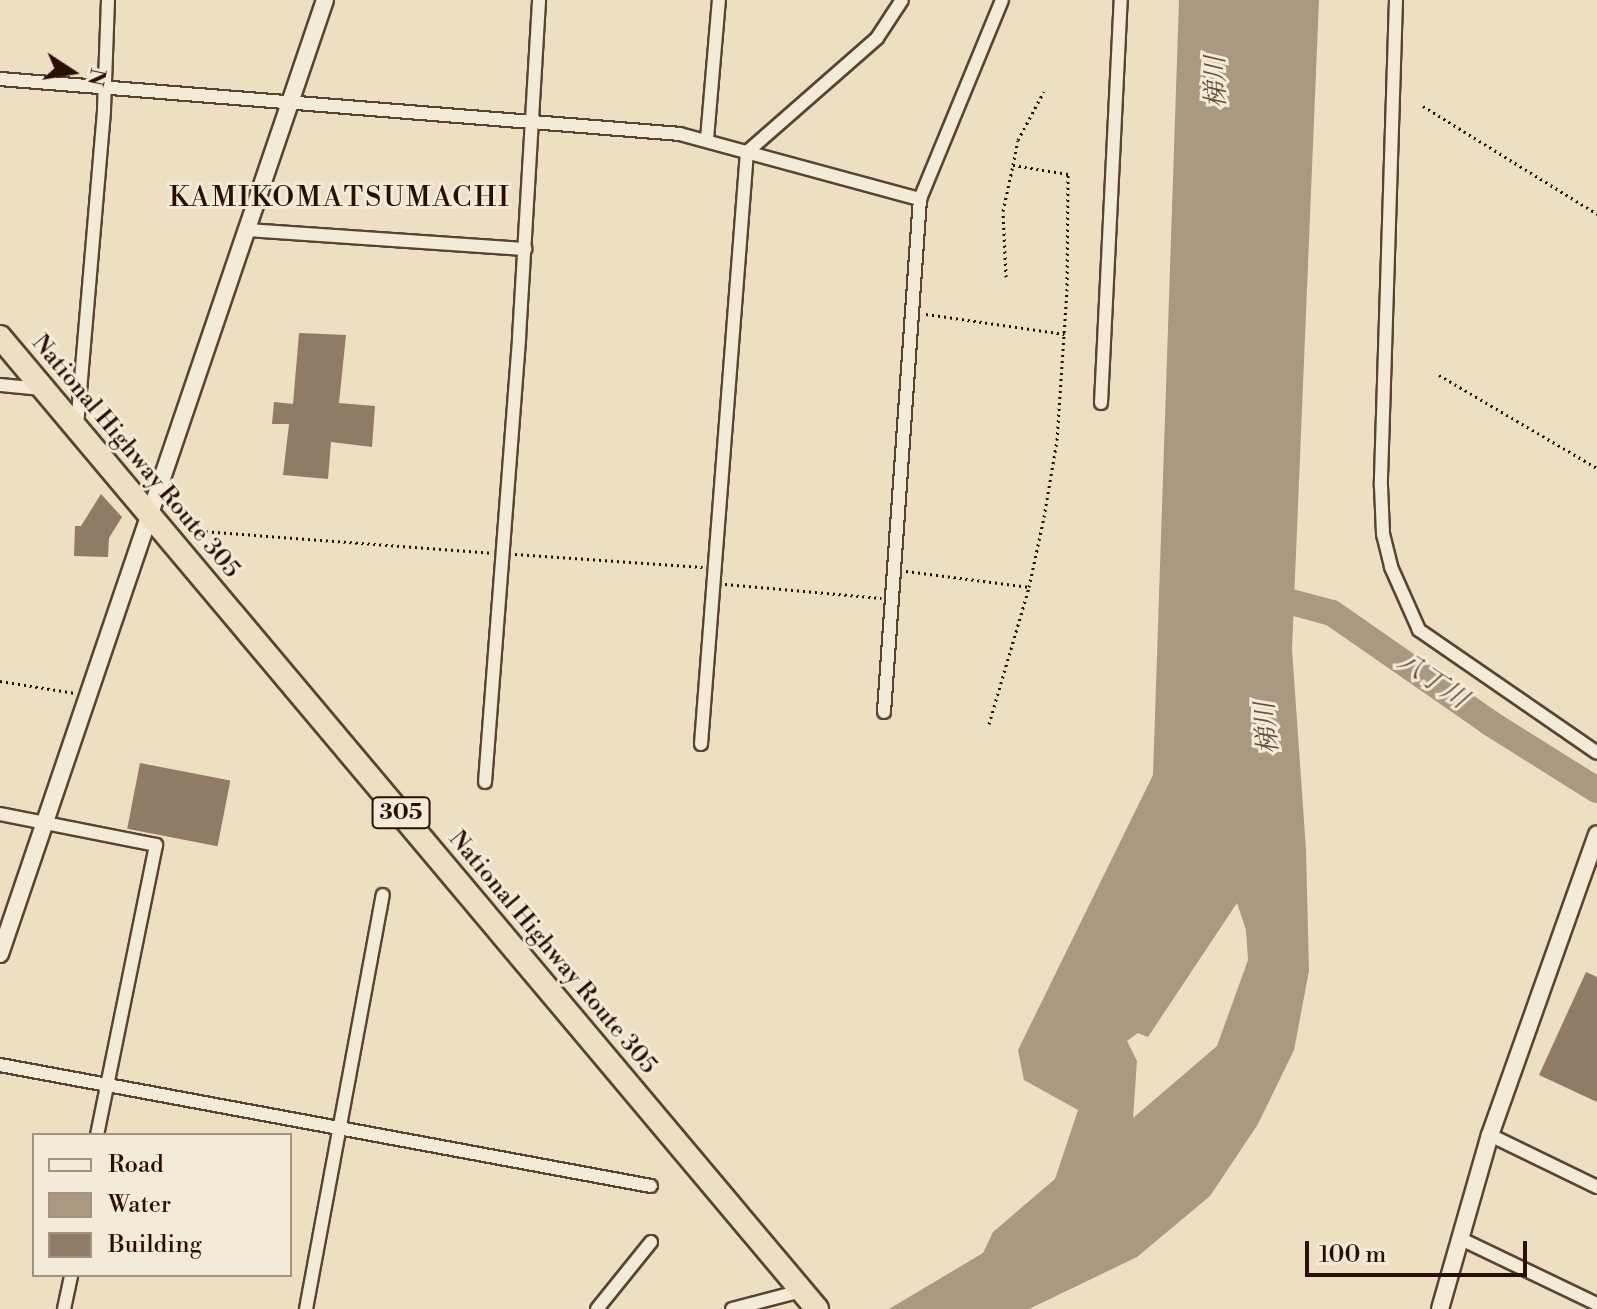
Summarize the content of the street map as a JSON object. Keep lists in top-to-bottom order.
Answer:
{
  "streets": {
    "highway": ["National Highway Route 305", "305"]
  },
  "districts": ["KAMIKOMATSUMACHI"],
  "water": ["梯川", "八丁川"],
  "legend": ["Road", "Water", "Building"],
  "scale_bar": "100 m",
  "north": "right"
}
